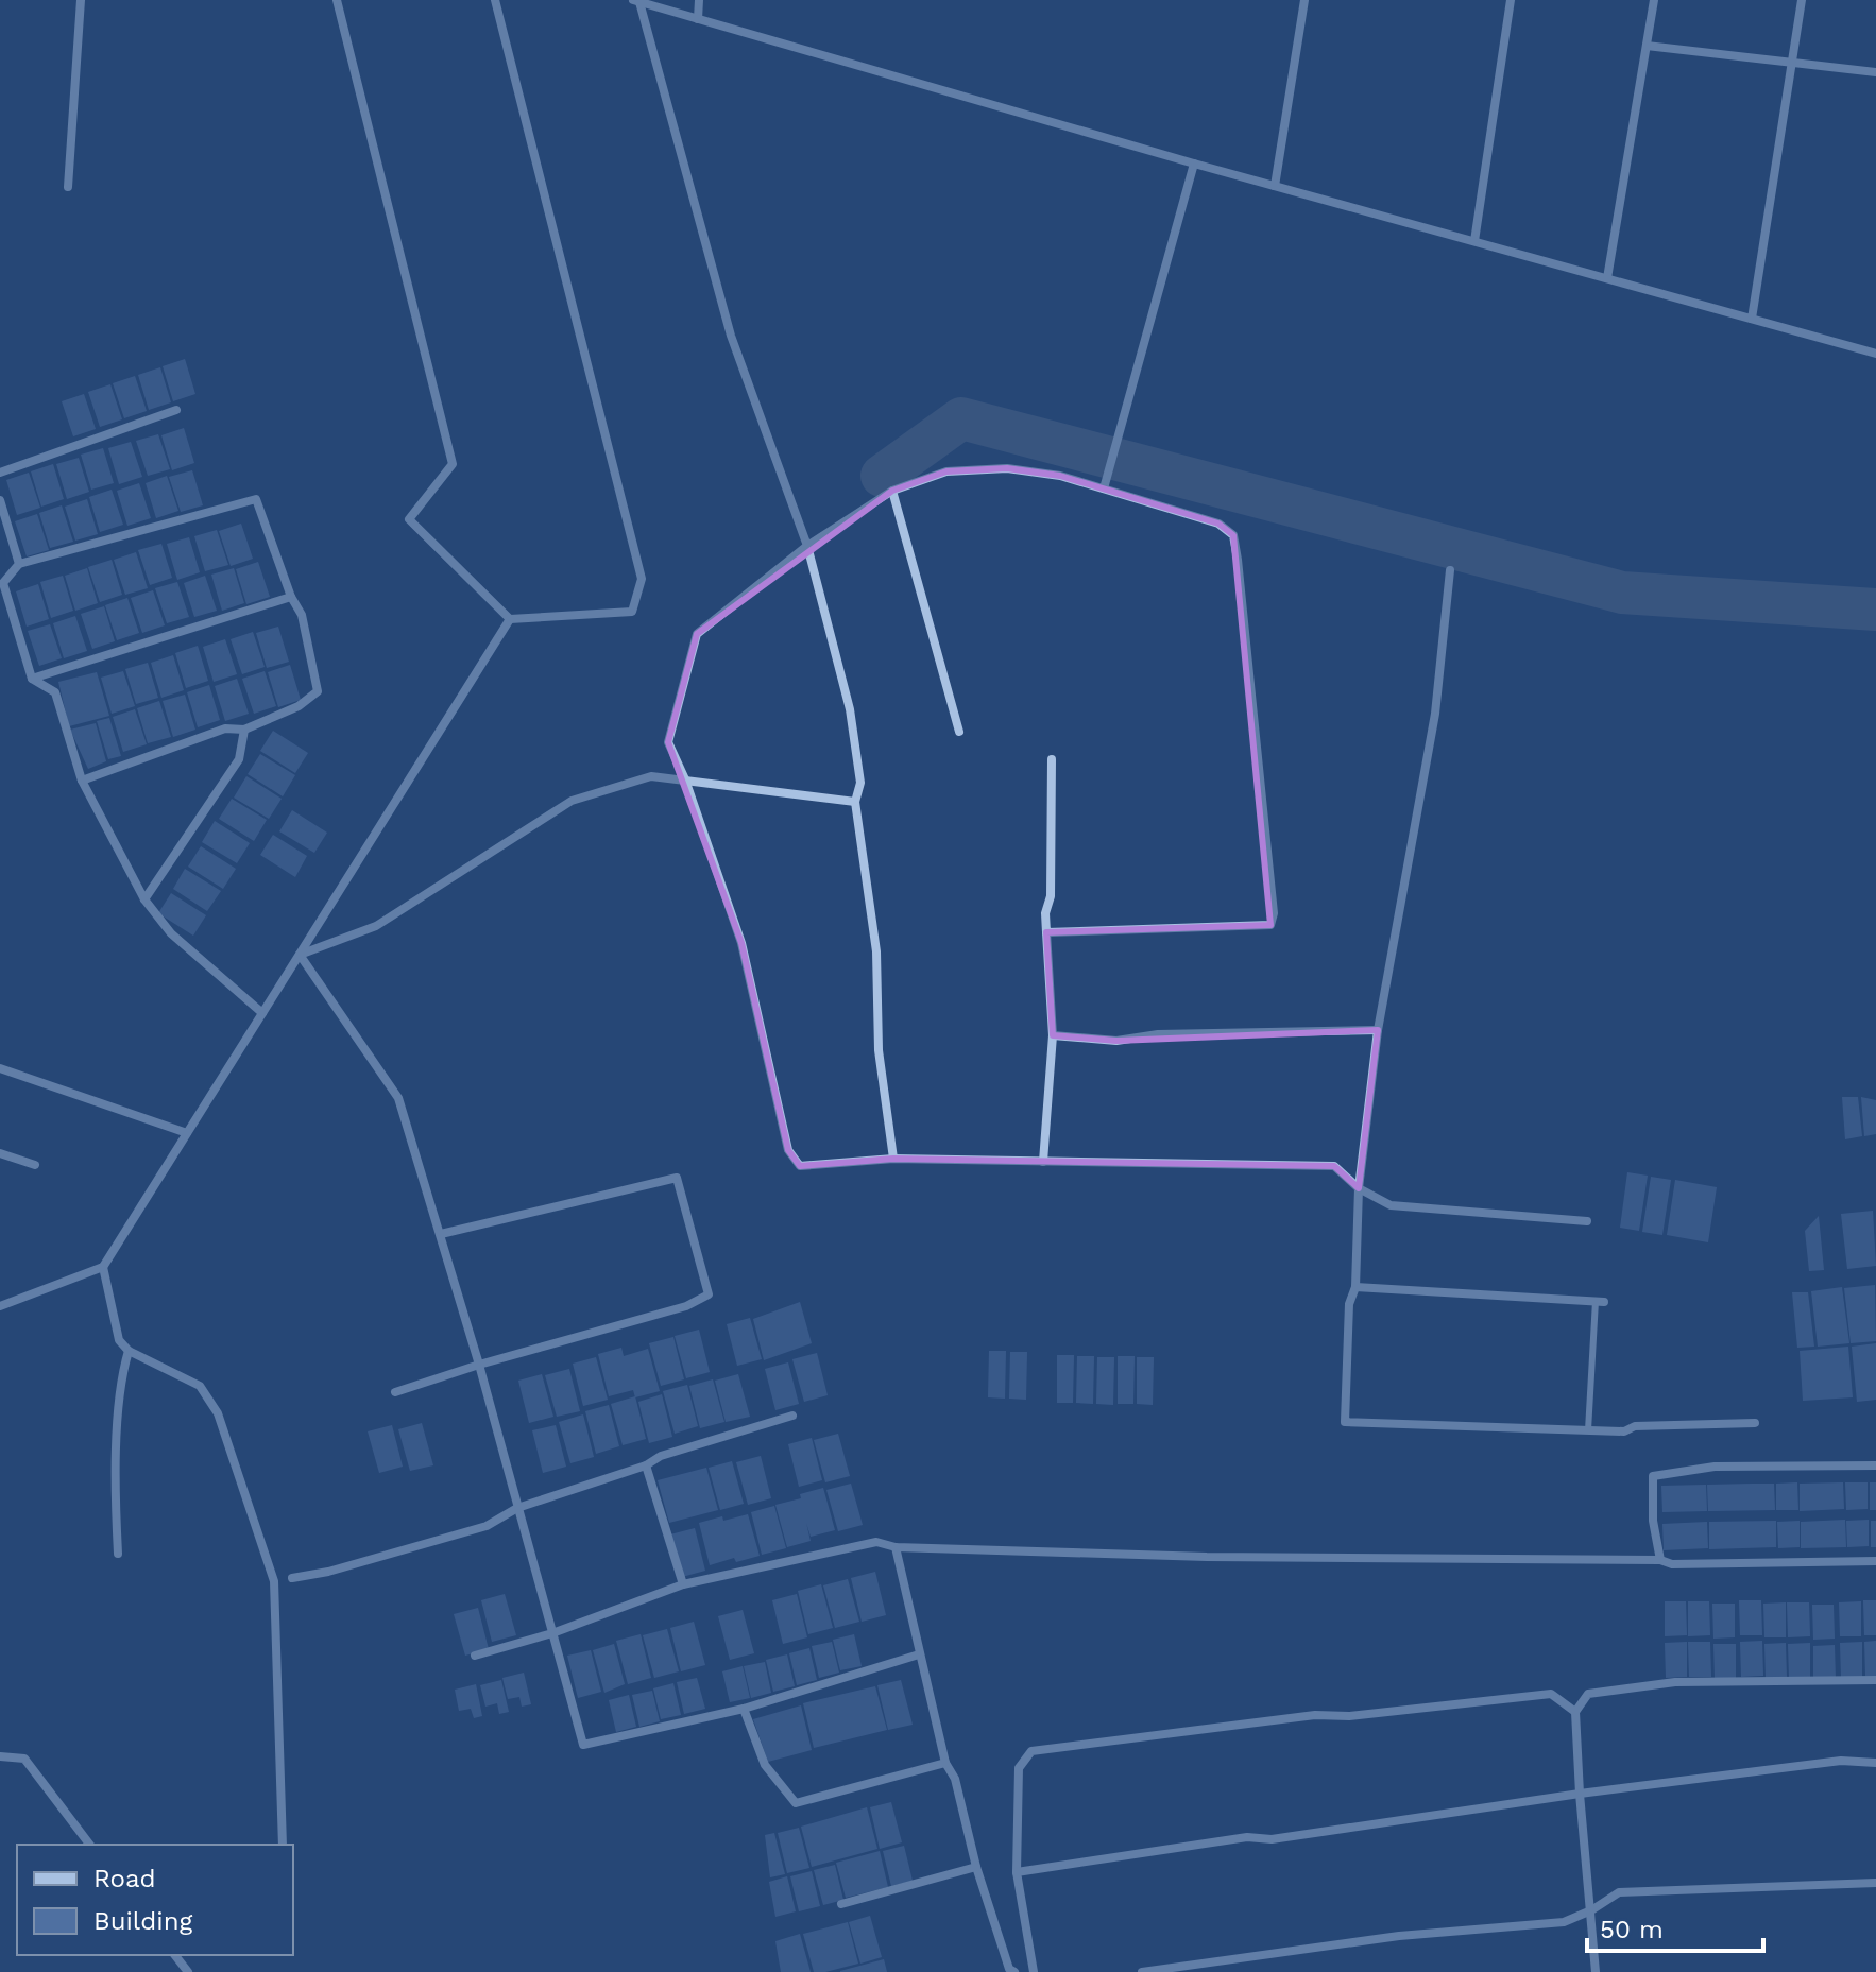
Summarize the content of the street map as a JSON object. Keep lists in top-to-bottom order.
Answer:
{
  "legend": ["Road", "Building"],
  "scale_bar": "50 m"
}
